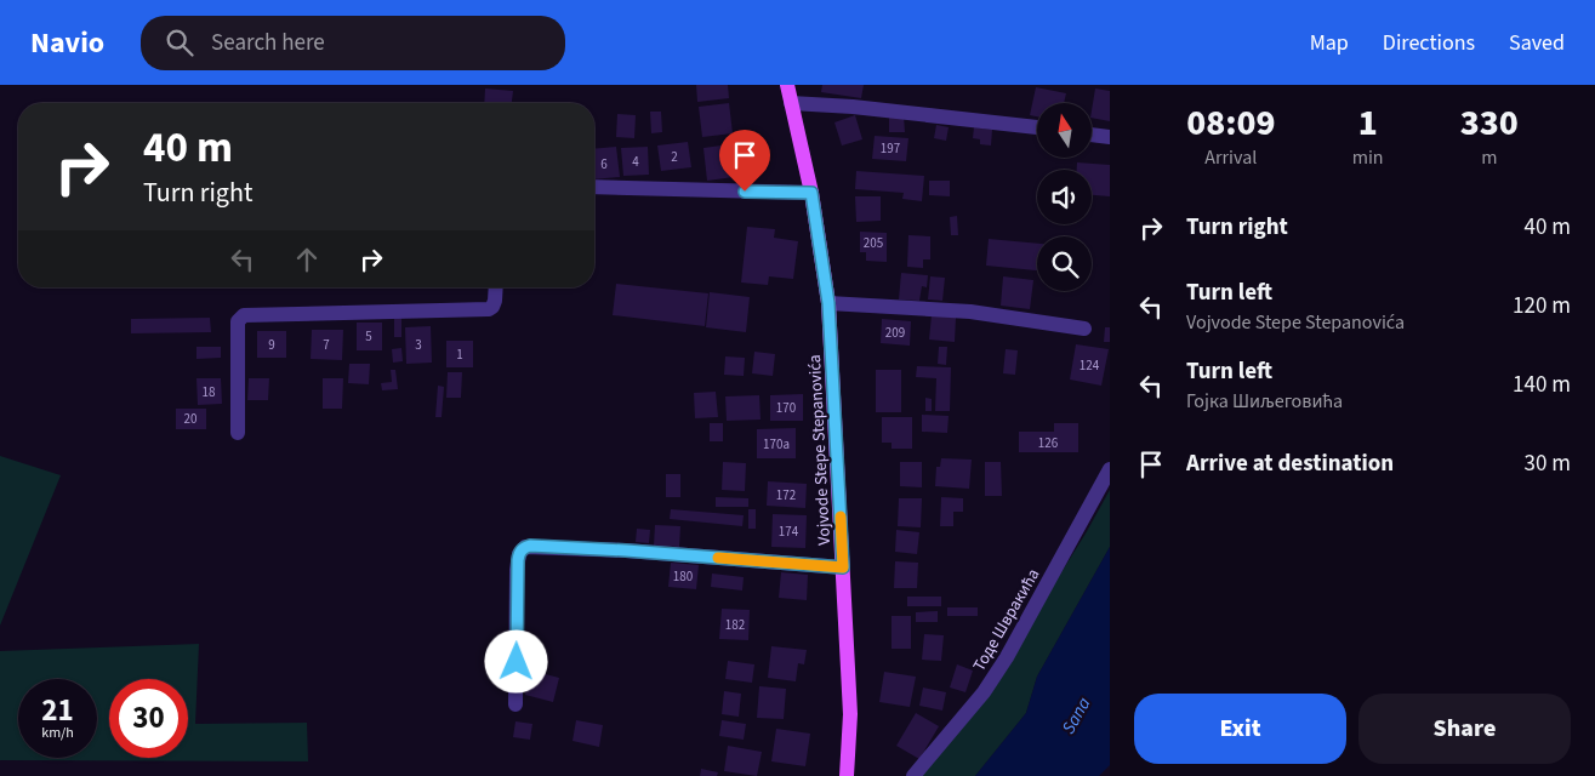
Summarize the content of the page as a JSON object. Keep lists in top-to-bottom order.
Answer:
{
  "streets": {
    "main road": ["Vojvode Stepe Stepanovića"],
    "street": ["Тоде Швракића"]
  },
  "water": ["Sana"],
  "house_numbers": [
    "197",
    "2",
    "4",
    "6",
    "205",
    "209",
    "5",
    "9",
    "7",
    "3",
    "1",
    "124",
    "18",
    "170",
    "20",
    "126",
    "170a",
    "172",
    "174",
    "180",
    "182"
  ],
  "north": "top",
  "page": {
    "header": "Navio",
    "search": "Search here",
    "nav": ["Map", "Directions", "Saved"],
    "eta": [
      "08:09",
      "Arrival",
      "1",
      "min",
      "330",
      "m"
    ],
    "turn": ["40 m", "Turn right"],
    "list": [
      {
        "name": "Turn right",
        "value": "40 m"
      },
      {
        "name": "Turn left",
        "note": "Vojvode Stepe Stepanovića",
        "value": "120 m"
      },
      {
        "name": "Turn left",
        "note": "Гојка Шиљеговића",
        "value": "140 m"
      },
      {
        "name": "Arrive at destination",
        "value": "30 m"
      }
    ],
    "speed": "21 km/h",
    "limit": "30",
    "buttons": ["Exit", "Share"]
  }
}
